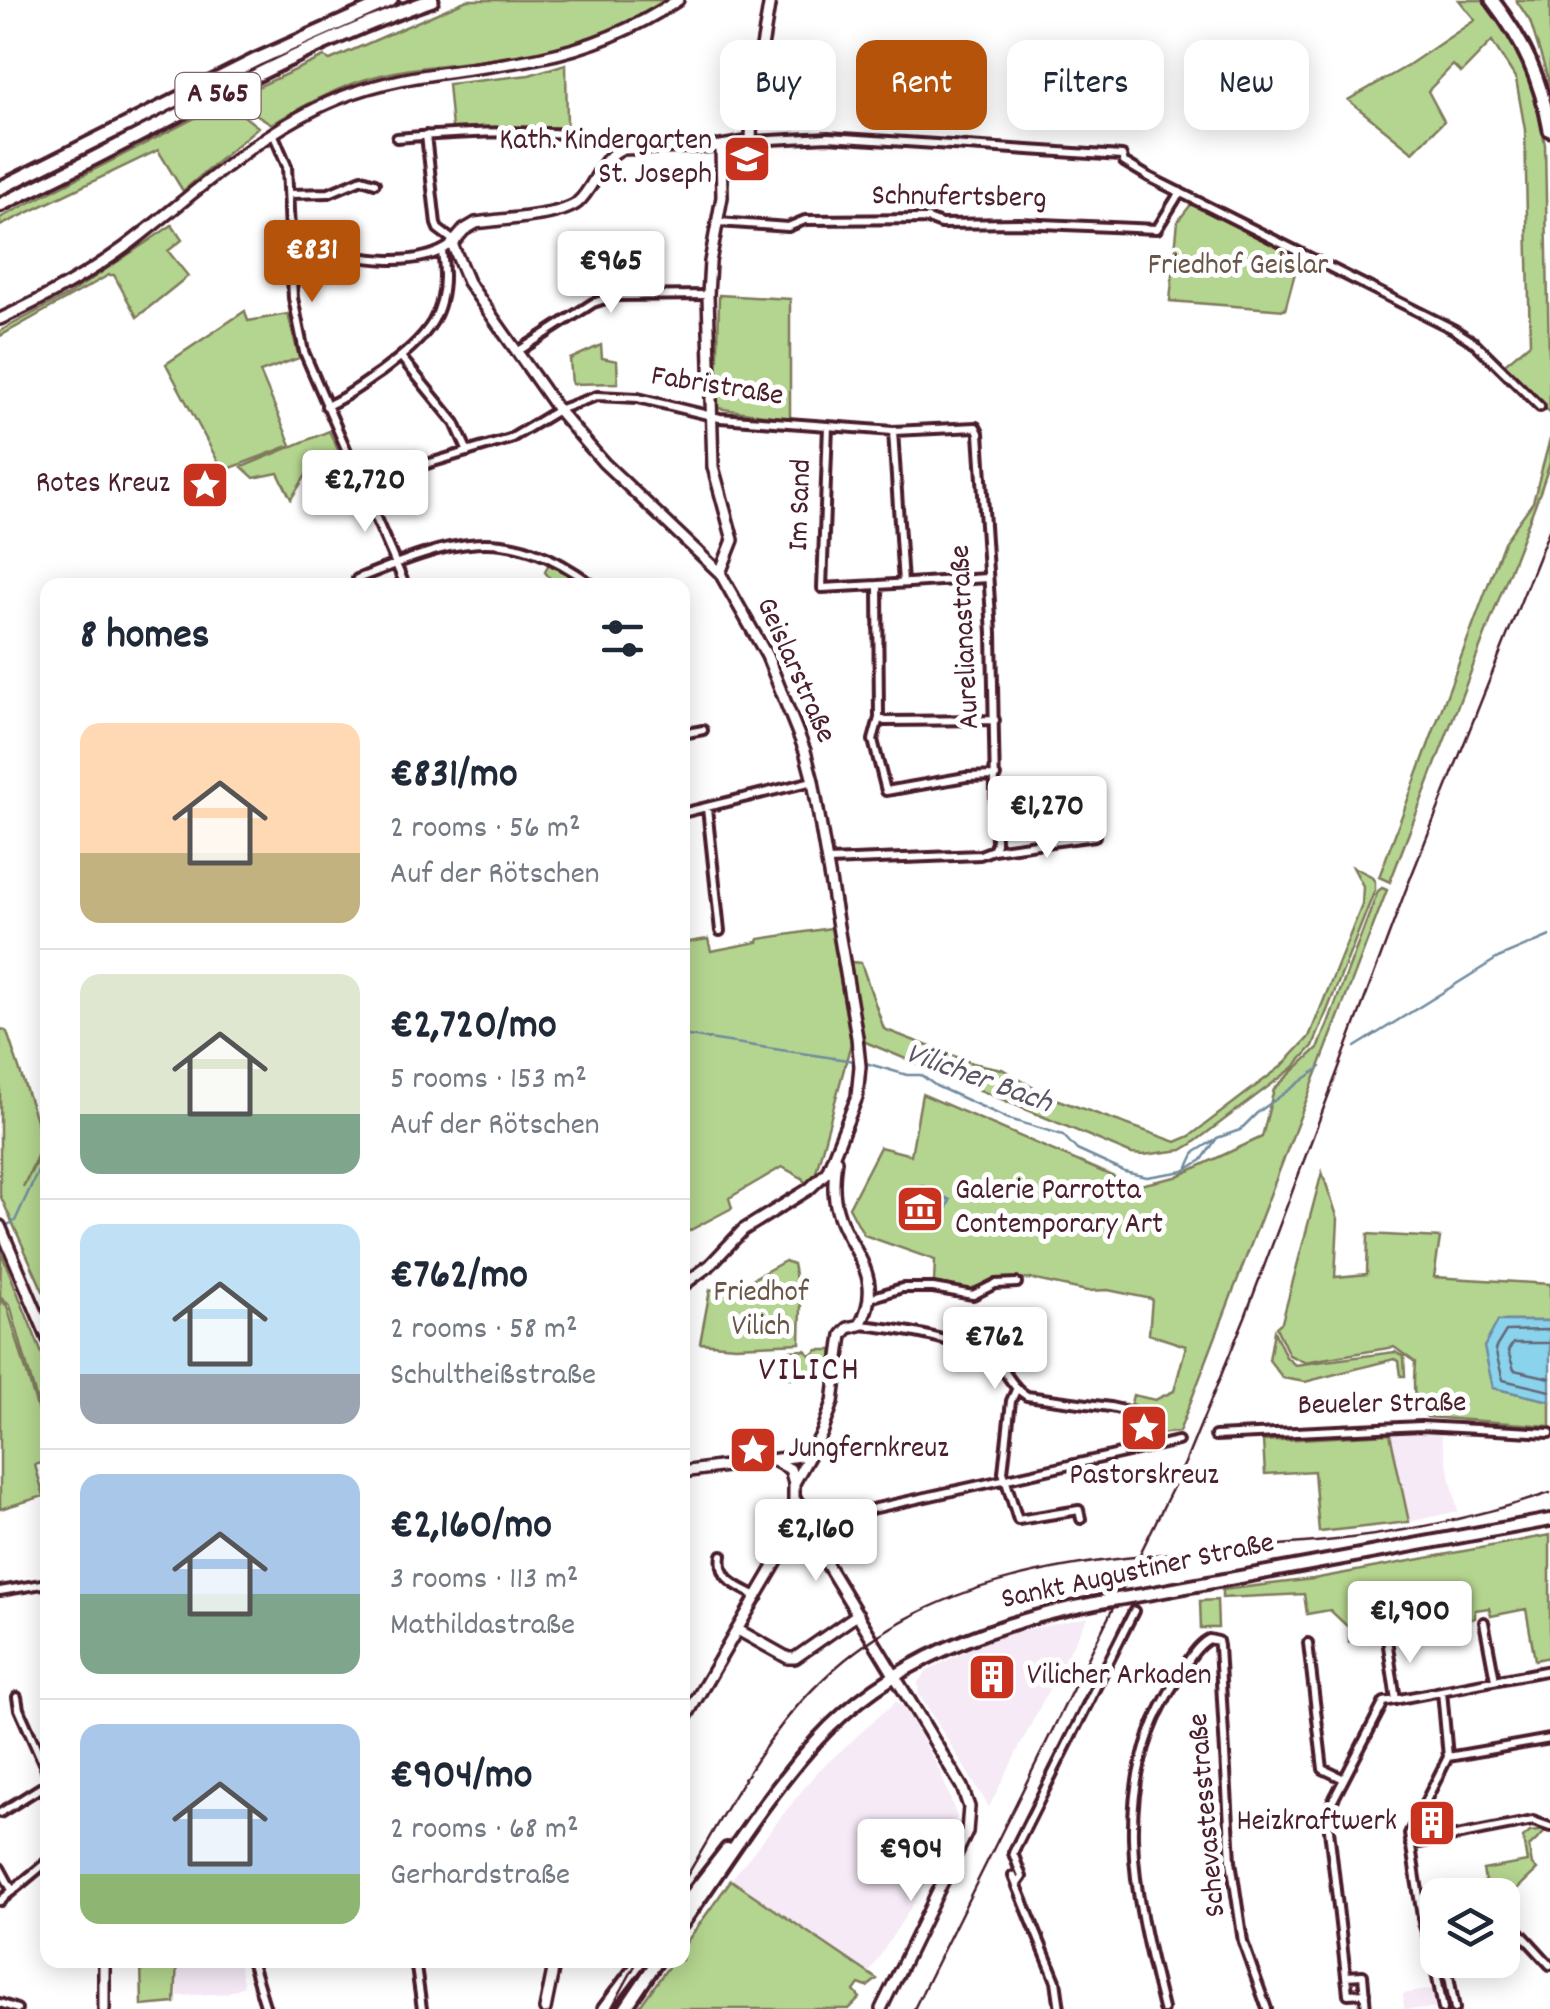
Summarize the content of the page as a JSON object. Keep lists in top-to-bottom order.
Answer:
{
  "streets": {
    "highway": ["A 565"],
    "main road": ["Sankt Augustiner Straße"],
    "street": [
      "Schnufertsberg",
      "Fabristraße",
      "Im Sand",
      "Aurelianastraße",
      "Geislarstraße",
      "Beueler Straße",
      "Schevastesstraße"
    ]
  },
  "crossings": [
    ["Fabristraße", "Im Sand"],
    ["Fabristraße", "Aurelianastraße"],
    ["Fabristraße", "Geislarstraße"]
  ],
  "districts": ["VILICH"],
  "water": ["Vilicher Bach"],
  "parks": ["Friedhof Geislar", "Friedhof Vilich"],
  "places": {
    "school or university": ["Kath. Kindergarten St. Joseph"],
    "place": ["Rotes Kreuz", "Pastorskreuz", "Jungfernkreuz"],
    "museum": ["Galerie Parrotta Contemporary Art"],
    "building": ["Vilicher Arkaden", "Heizkraftwerk"]
  },
  "page": {
    "chip": [
      "Buy",
      "Rent",
      "Filters",
      "New"
    ],
    "price": [
      "€831",
      "€965",
      "€2,720",
      "€1,270",
      "€762",
      "€2,160",
      "€1,900",
      "€904"
    ],
    "heading": "8 homes",
    "list": [
      {
        "name": "€831/mo",
        "note": "2 rooms · 56 m² · Auf der Rötschen"
      },
      {
        "name": "€2,720/mo",
        "note": "5 rooms · 153 m² · Auf der Rötschen"
      },
      {
        "name": "€762/mo",
        "note": "2 rooms · 58 m² · Schultheißstraße"
      },
      {
        "name": "€2,160/mo",
        "note": "3 rooms · 113 m² · Mathildastraße"
      },
      {
        "name": "€904/mo",
        "note": "2 rooms · 68 m² · Gerhardstraße"
      }
    ]
  }
}
